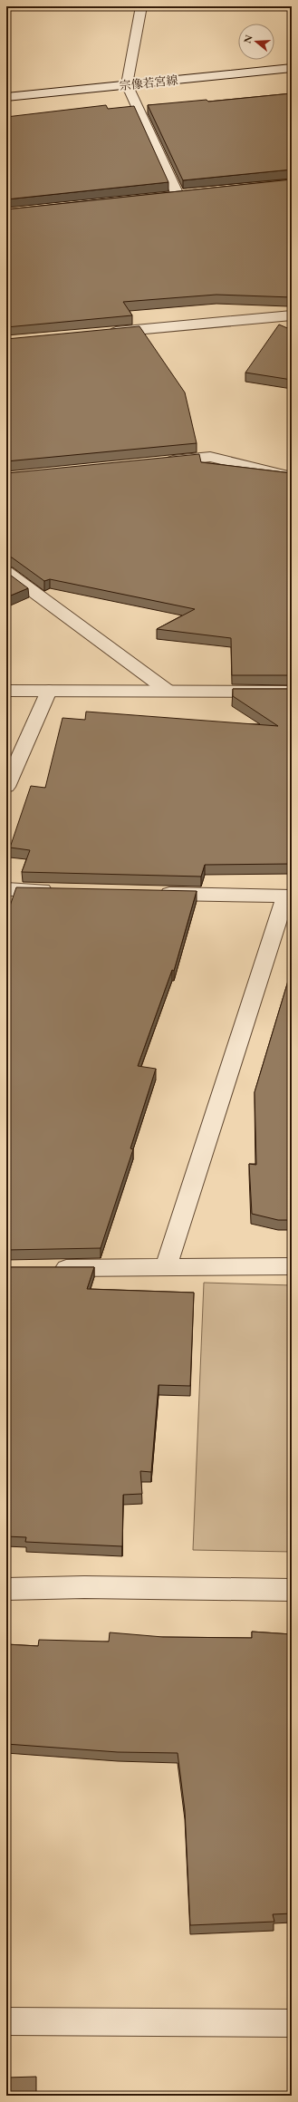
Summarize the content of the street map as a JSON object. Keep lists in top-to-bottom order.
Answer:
{
  "streets": {
    "street": ["宗像若宮線"]
  },
  "north": "left"
}
